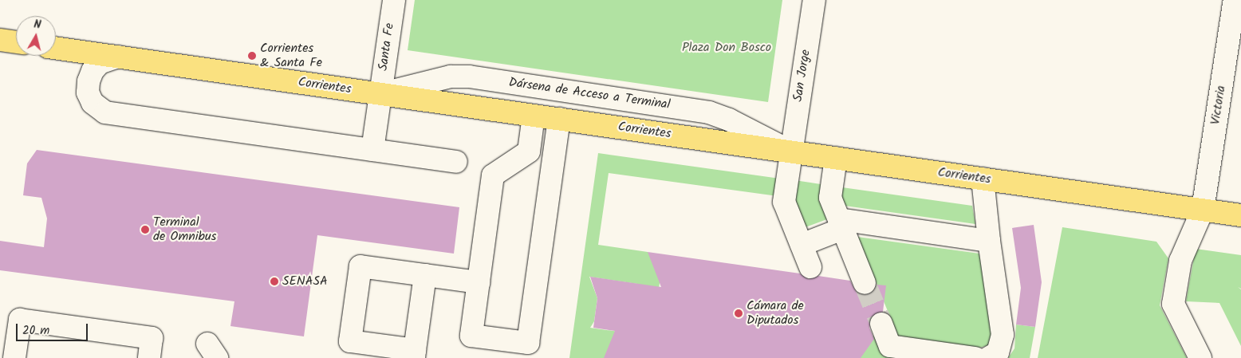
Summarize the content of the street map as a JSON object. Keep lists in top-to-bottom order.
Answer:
{
  "streets": {
    "main road": ["Corrientes"],
    "street": [
      "Santa Fe",
      "San Jorge",
      "Dársena de Acceso a Terminal",
      "Victoria"
    ]
  },
  "crossings": [
    ["Santa Fe", "Corrientes"],
    ["Santa Fe", "Dársena de Acceso a Terminal"],
    ["San Jorge", "Corrientes"],
    ["San Jorge", "Dársena de Acceso a Terminal"],
    ["Corrientes", "Dársena de Acceso a Terminal"],
    ["Corrientes", "Victoria"]
  ],
  "parks": ["Plaza Don Bosco"],
  "places": [
    "Corrientes & Santa Fe",
    "Terminal de Omnibus",
    "SENASA",
    "Cámara de Diputados"
  ],
  "scale_bar": "20 m",
  "north": "top"
}
